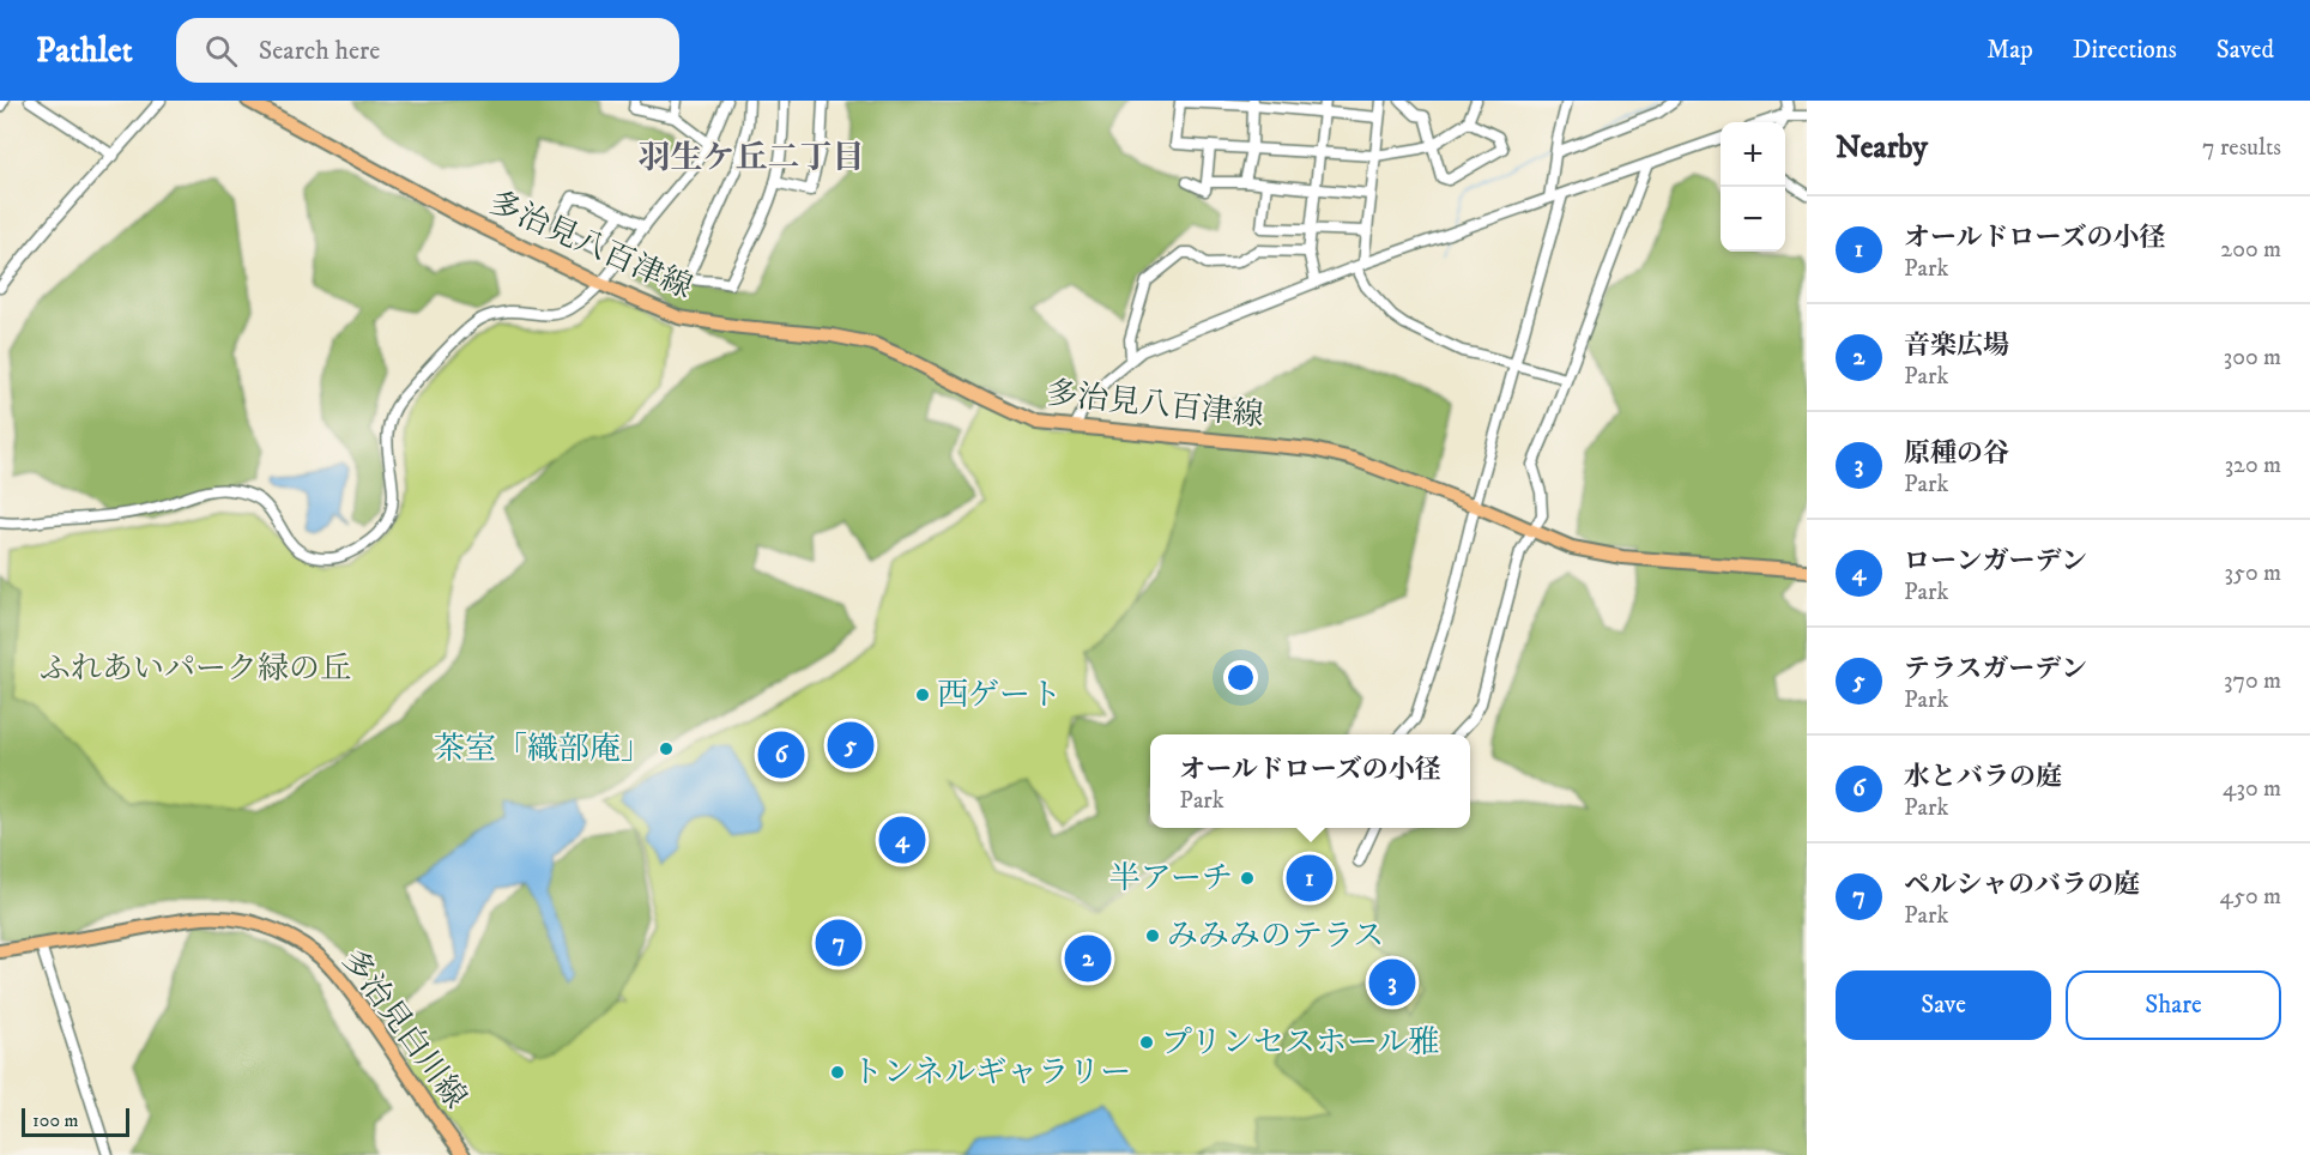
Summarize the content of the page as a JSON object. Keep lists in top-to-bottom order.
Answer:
{
  "streets": {
    "main road": ["多治見八百津線", "多治見白川線"]
  },
  "districts": ["羽生ケ丘二丁目"],
  "parks": ["ふれあいパーク緑の丘"],
  "places": [
    "西ゲート",
    "茶室「織部庵」",
    "半アーチ",
    "みみみのテラス",
    "プリンセスホール雅",
    "トンネルギャラリー"
  ],
  "scale_bar": "100 m",
  "page": {
    "header": "Pathlet",
    "search": "Search here",
    "nav": ["Map", "Directions", "Saved"],
    "heading": ["Nearby", "7 results"],
    "map_buttons": ["+", "−"],
    "list": [
      {
        "mark": "1",
        "name": "オールドローズの小径",
        "note": "Park",
        "value": "200 m"
      },
      {
        "mark": "2",
        "name": "音楽広場",
        "note": "Park",
        "value": "300 m"
      },
      {
        "mark": "3",
        "name": "原種の谷",
        "note": "Park",
        "value": "320 m"
      },
      {
        "mark": "4",
        "name": "ローンガーデン",
        "note": "Park",
        "value": "350 m"
      },
      {
        "mark": "5",
        "name": "テラスガーデン",
        "note": "Park",
        "value": "370 m"
      },
      {
        "mark": "6",
        "name": "水とバラの庭",
        "note": "Park",
        "value": "430 m"
      },
      {
        "mark": "7",
        "name": "ペルシャのバラの庭",
        "note": "Park",
        "value": "450 m"
      }
    ],
    "pins": [
      "5",
      "6",
      "4",
      "1",
      "7",
      "2",
      "3"
    ],
    "popup": ["オールドローズの小径", "Park"],
    "buttons": ["Save", "Share"],
    "scale": "100 m"
  }
}
